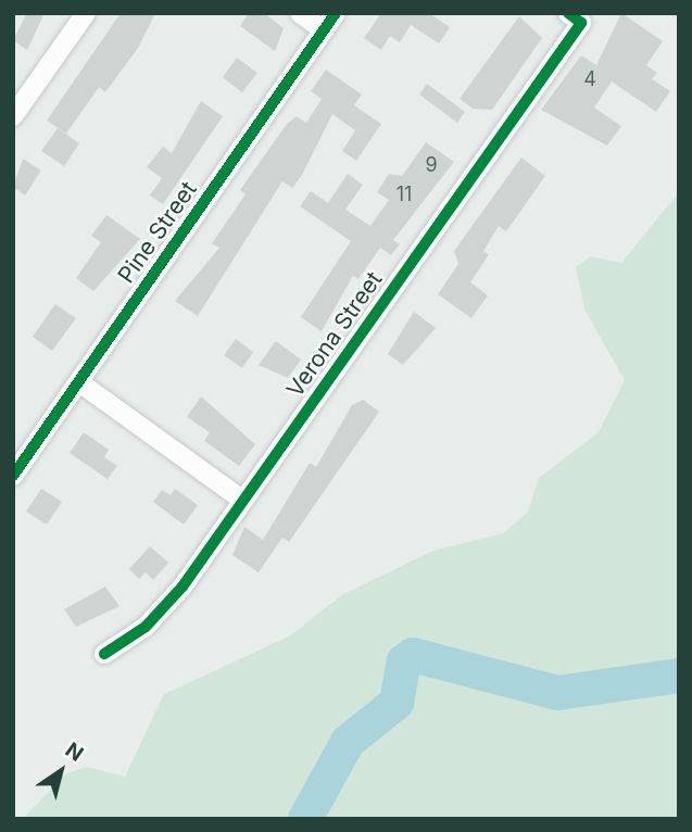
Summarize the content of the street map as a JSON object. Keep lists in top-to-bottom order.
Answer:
{
  "streets": {
    "street": ["Pine Street", "Verona Street"]
  },
  "house_numbers": ["4", "9", "11"],
  "north": "top right"
}
